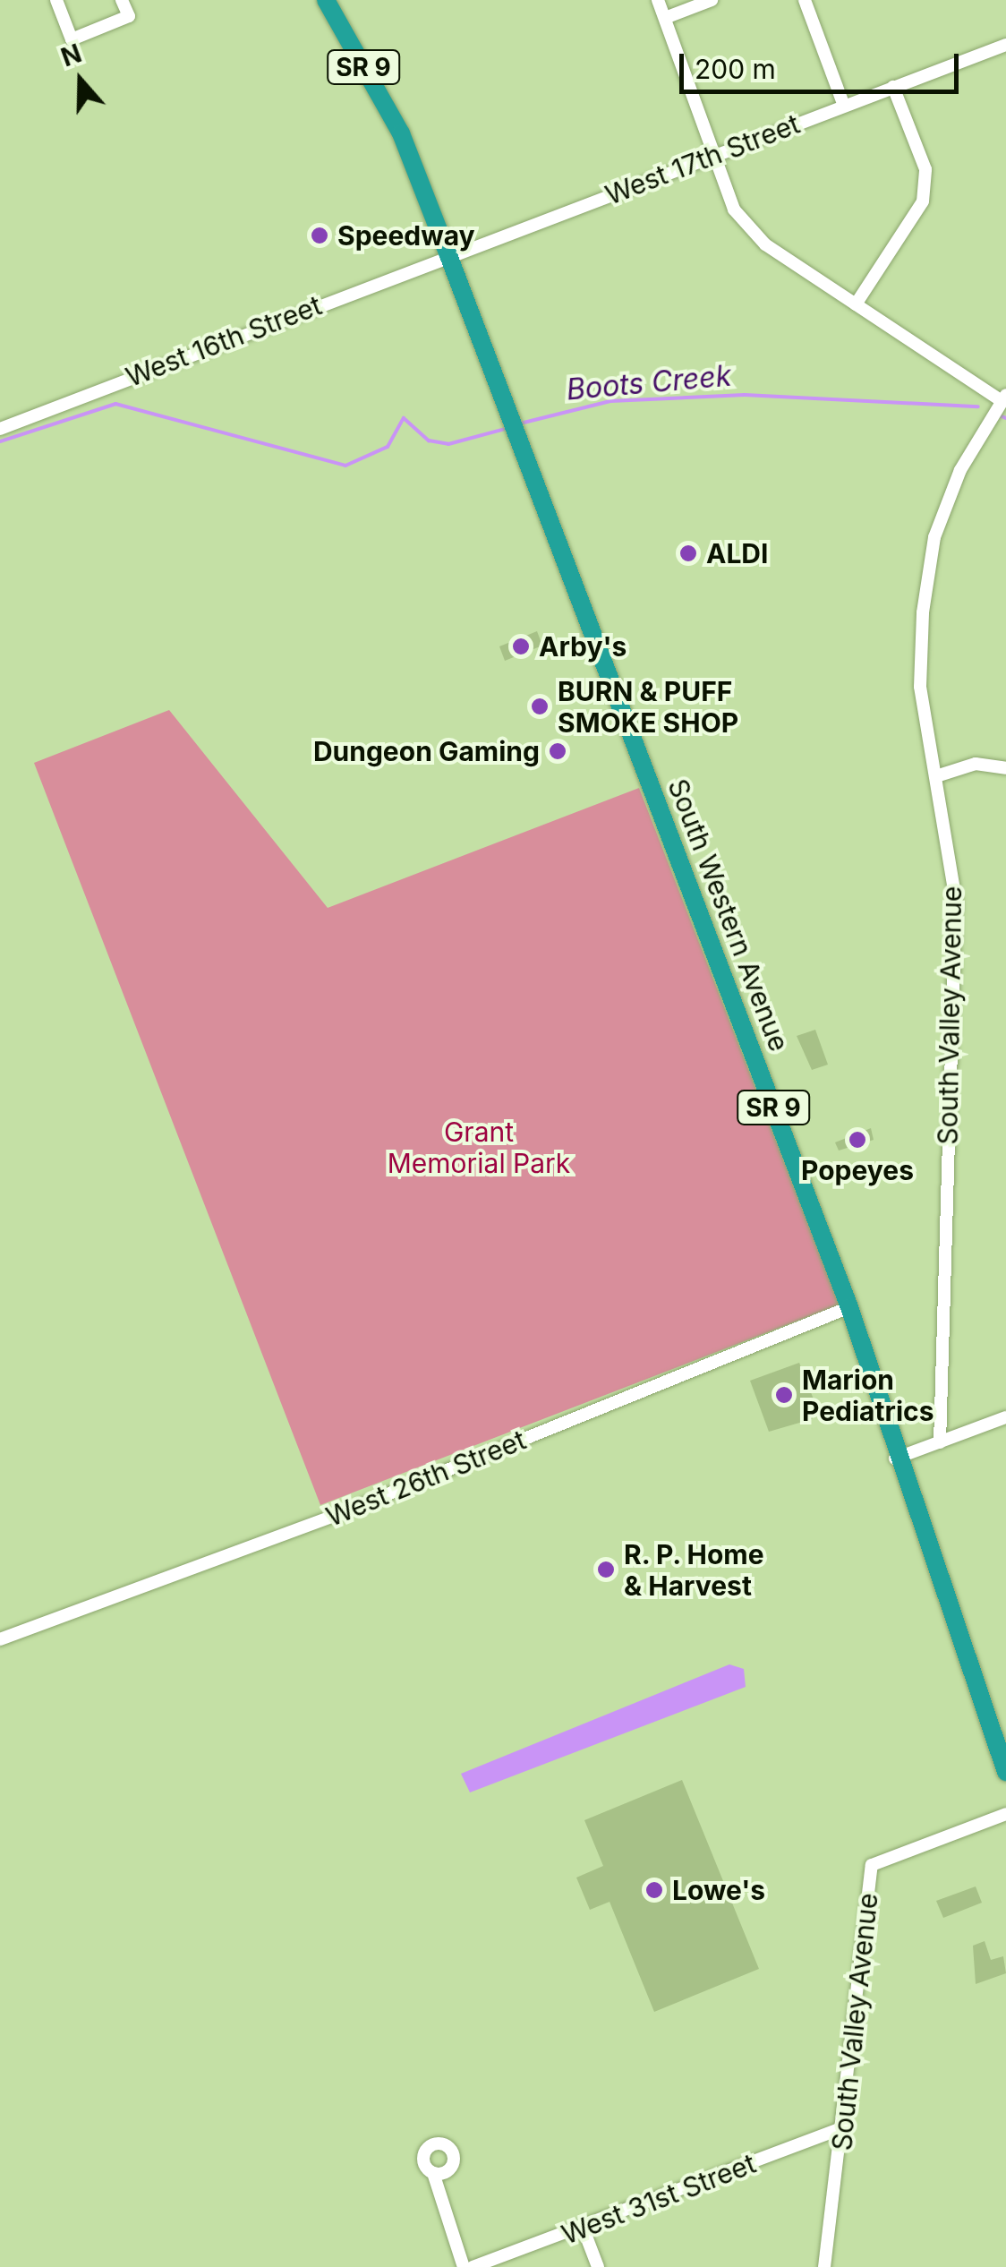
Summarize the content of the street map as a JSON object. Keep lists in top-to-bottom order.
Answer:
{
  "streets": {
    "highway": ["SR 9", "South Western Avenue"],
    "street": [
      "West 17th Street",
      "West 16th Street",
      "South Valley Avenue",
      "West 26th Street",
      "West 31st Street"
    ]
  },
  "crossings": [
    ["West 17th Street", "West 16th Street"],
    ["West 17th Street", "South Western Avenue"],
    ["West 16th Street", "South Western Avenue"],
    ["South Western Avenue", "West 26th Street"],
    ["South Valley Avenue", "West 31st Street"]
  ],
  "water": ["Boots Creek"],
  "parks": ["Grant Memorial Park"],
  "places": [
    "Speedway",
    "ALDI",
    "Arby's",
    "BURN & PUFF SMOKE SHOP",
    "Dungeon Gaming",
    "Popeyes",
    "Marion Pediatrics",
    "R. P. Home & Harvest",
    "Lowe's"
  ],
  "scale_bar": "200 m",
  "north": "top"
}
